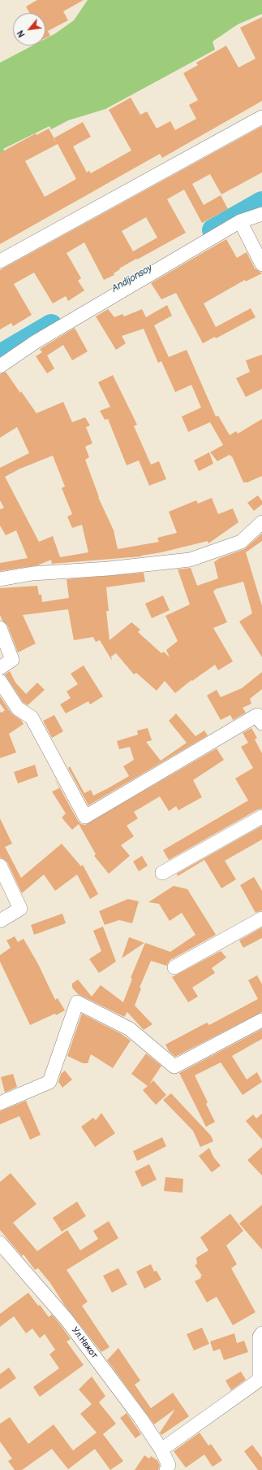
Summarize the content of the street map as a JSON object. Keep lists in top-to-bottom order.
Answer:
{
  "streets": {
    "street": ["Ул.Нажот"]
  },
  "water": ["Andijonsoy"],
  "north": "bottom left"
}
